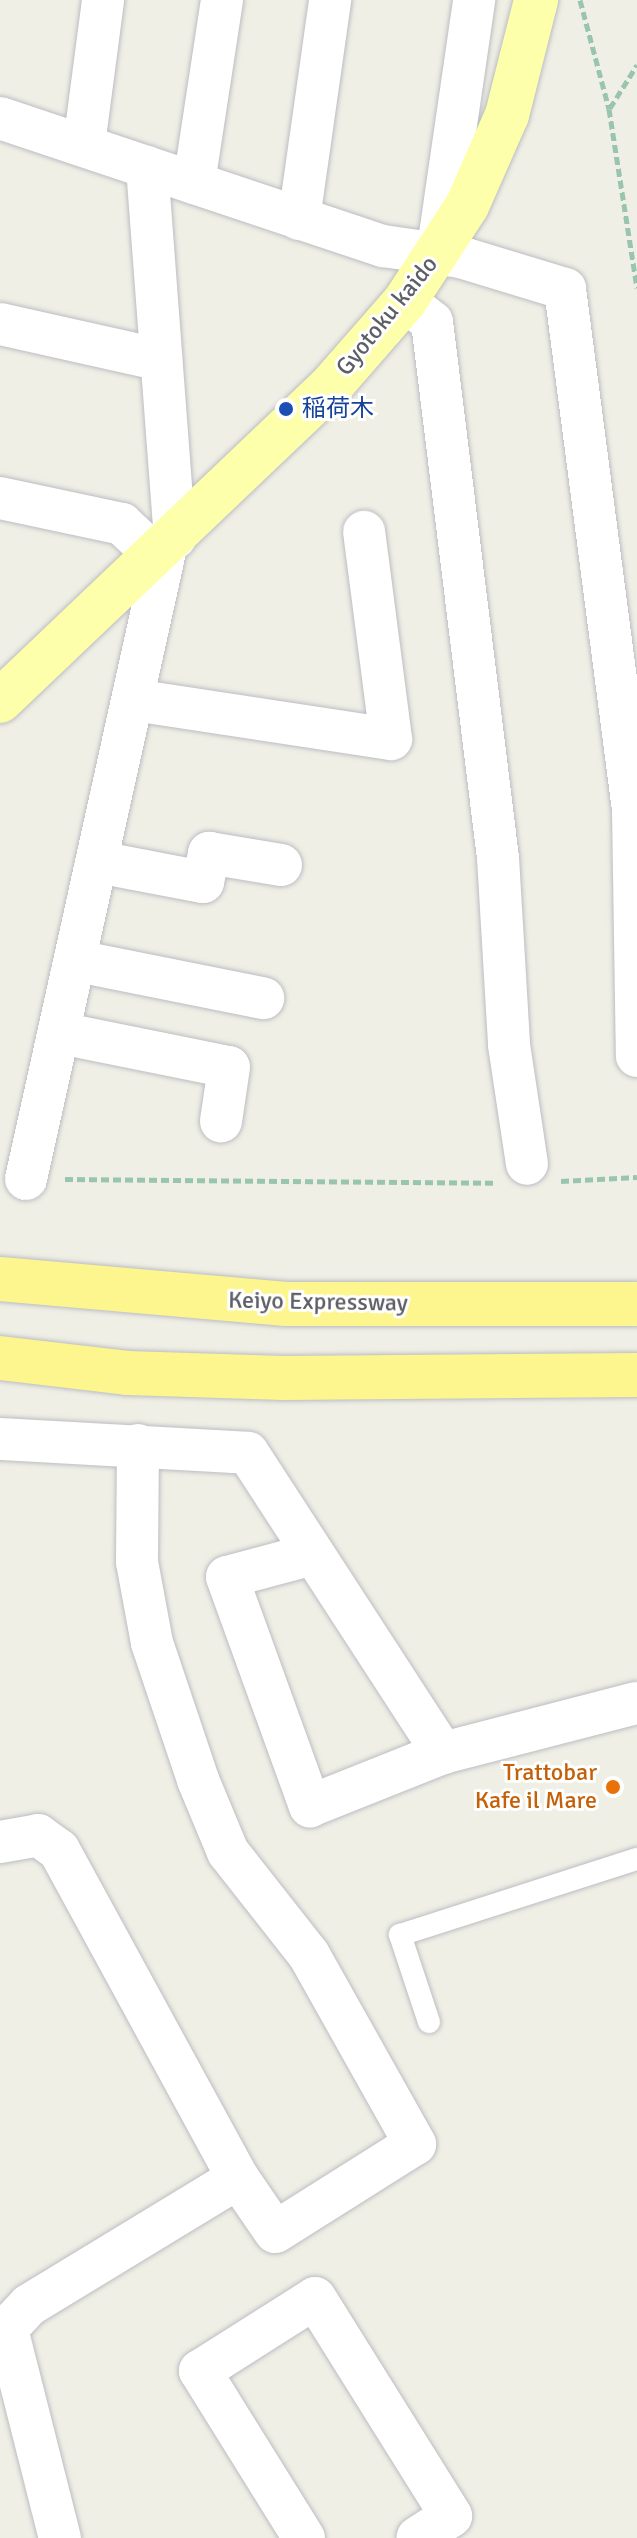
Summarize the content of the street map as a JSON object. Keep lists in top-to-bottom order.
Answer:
{
  "streets": {
    "highway": ["Keiyo Expressway"],
    "main road": ["Gyotoku kaido"]
  },
  "places": ["稲荷木", "Trattobar Kafe il Mare"]
}
